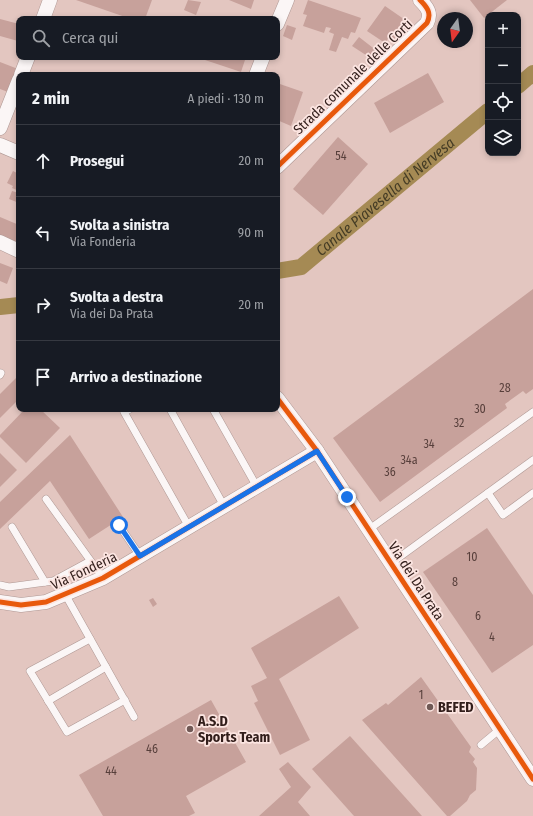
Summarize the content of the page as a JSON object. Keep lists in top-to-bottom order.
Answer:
{
  "streets": {
    "street": ["Strada comunale delle Corti", "Via Fonderia", "Via dei Da Prata"]
  },
  "crossings": [
    ["Via Fonderia", "Via dei Da Prata"]
  ],
  "water": ["Canale Piavesella di Nervesa"],
  "places": ["BEFED", "A.S.D Sports Team"],
  "house_numbers": [
    "54",
    "28",
    "30",
    "32",
    "34",
    "34a",
    "36",
    "10",
    "8",
    "6",
    "4",
    "1",
    "46",
    "44"
  ],
  "north": "bottom",
  "page": {
    "map_buttons": ["+", "−"],
    "search": "Cerca qui",
    "heading": ["2 min", "A piedi · 130 m"],
    "list": [
      ["Prosegui", "20 m"],
      ["Svolta a sinistra", "Via Fonderia", "90 m"],
      ["Svolta a destra", "Via dei Da Prata", "20 m"],
      "Arrivo a destinazione"
    ]
  }
}
